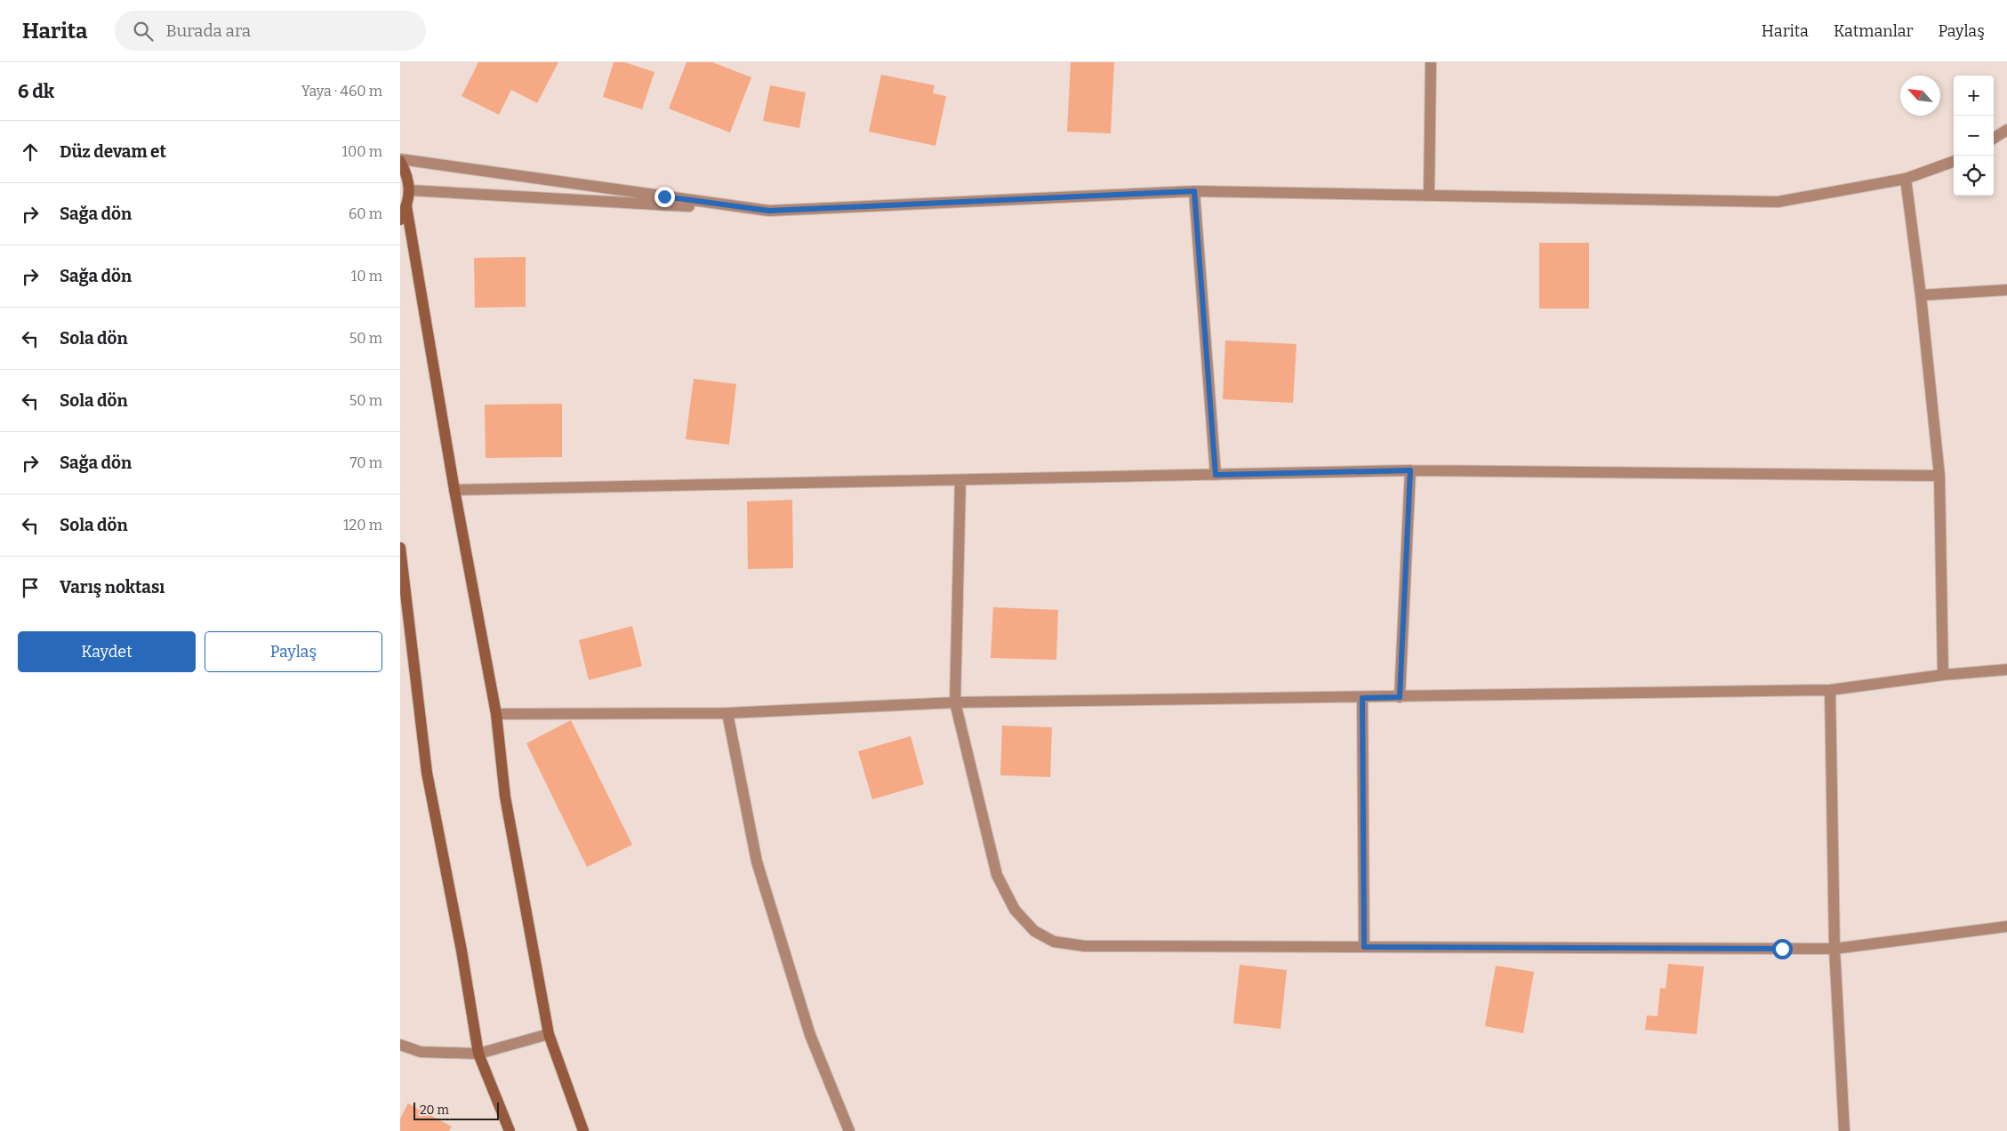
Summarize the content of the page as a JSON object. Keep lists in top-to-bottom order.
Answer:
{
  "scale_bar": "20 m",
  "north": "top left",
  "page": {
    "header": "Harita",
    "search": "Burada ara",
    "nav": ["Harita", "Katmanlar", "Paylaş"],
    "heading": ["6 dk", "Yaya · 460 m"],
    "map_buttons": ["+", "−"],
    "list": [
      ["Düz devam et", "100 m"],
      ["Sağa dön", "60 m"],
      ["Sağa dön", "10 m"],
      ["Sola dön", "50 m"],
      ["Sola dön", "50 m"],
      ["Sağa dön", "70 m"],
      ["Sola dön", "120 m"],
      "Varış noktası"
    ],
    "buttons": ["Kaydet", "Paylaş"],
    "scale": "20 m"
  }
}
